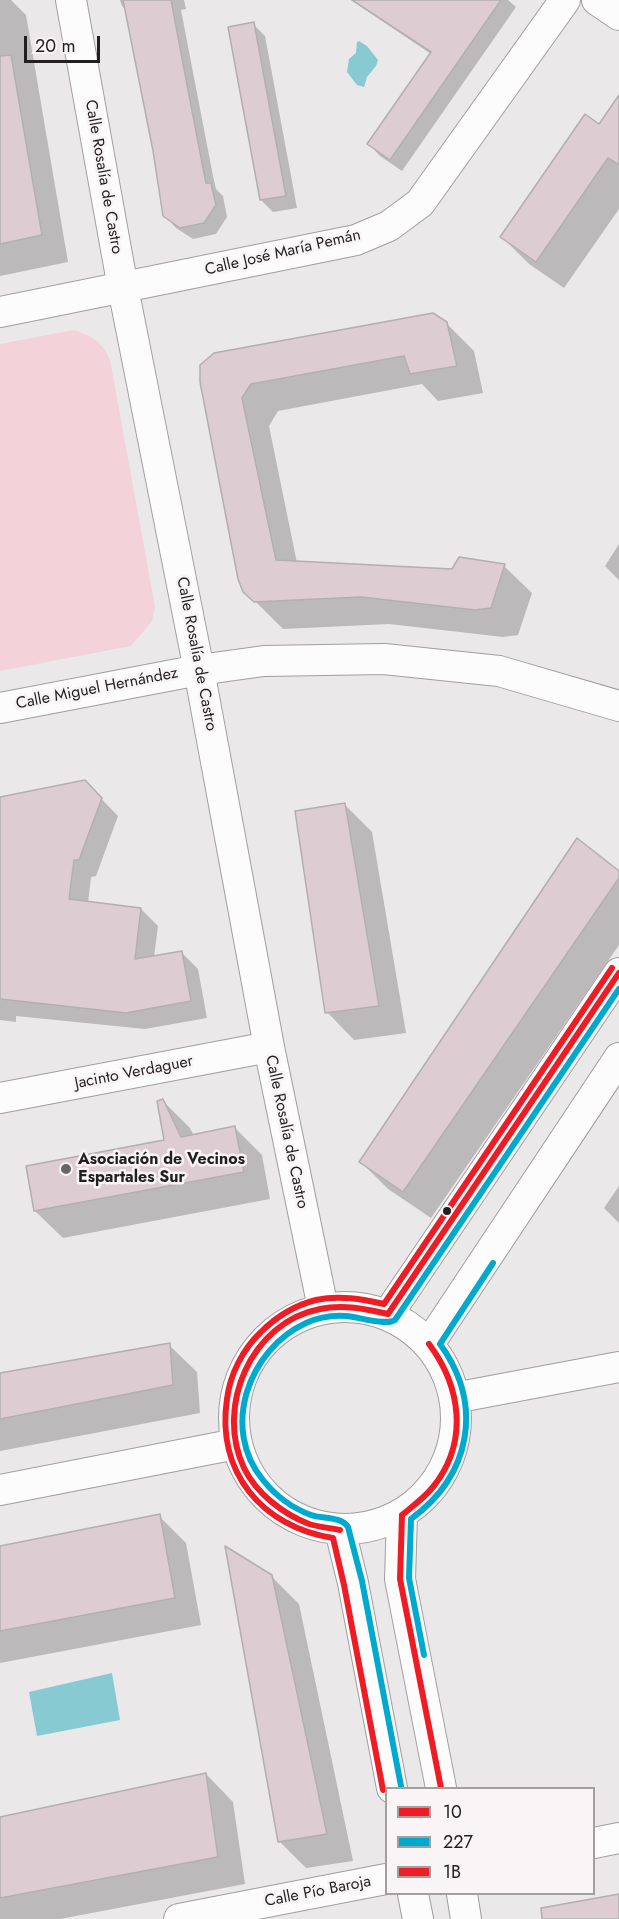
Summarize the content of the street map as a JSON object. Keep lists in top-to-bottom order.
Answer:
{
  "streets": {
    "street": [
      "Calle Rosalía de Castro",
      "Calle José María Pemán",
      "Calle Miguel Hernández",
      "Jacinto Verdaguer",
      "Calle Pío Baroja"
    ]
  },
  "crossings": [
    ["Calle Rosalía de Castro", "Calle José María Pemán"],
    ["Calle Rosalía de Castro", "Calle Miguel Hernández"],
    ["Calle Rosalía de Castro", "Jacinto Verdaguer"]
  ],
  "places": ["Asociación de Vecinos Espartales Sur"],
  "lines": ["transit line 1B", "transit line 10", "transit line 227"],
  "legend": ["10", "227", "1B"],
  "scale_bar": "20 m"
}
